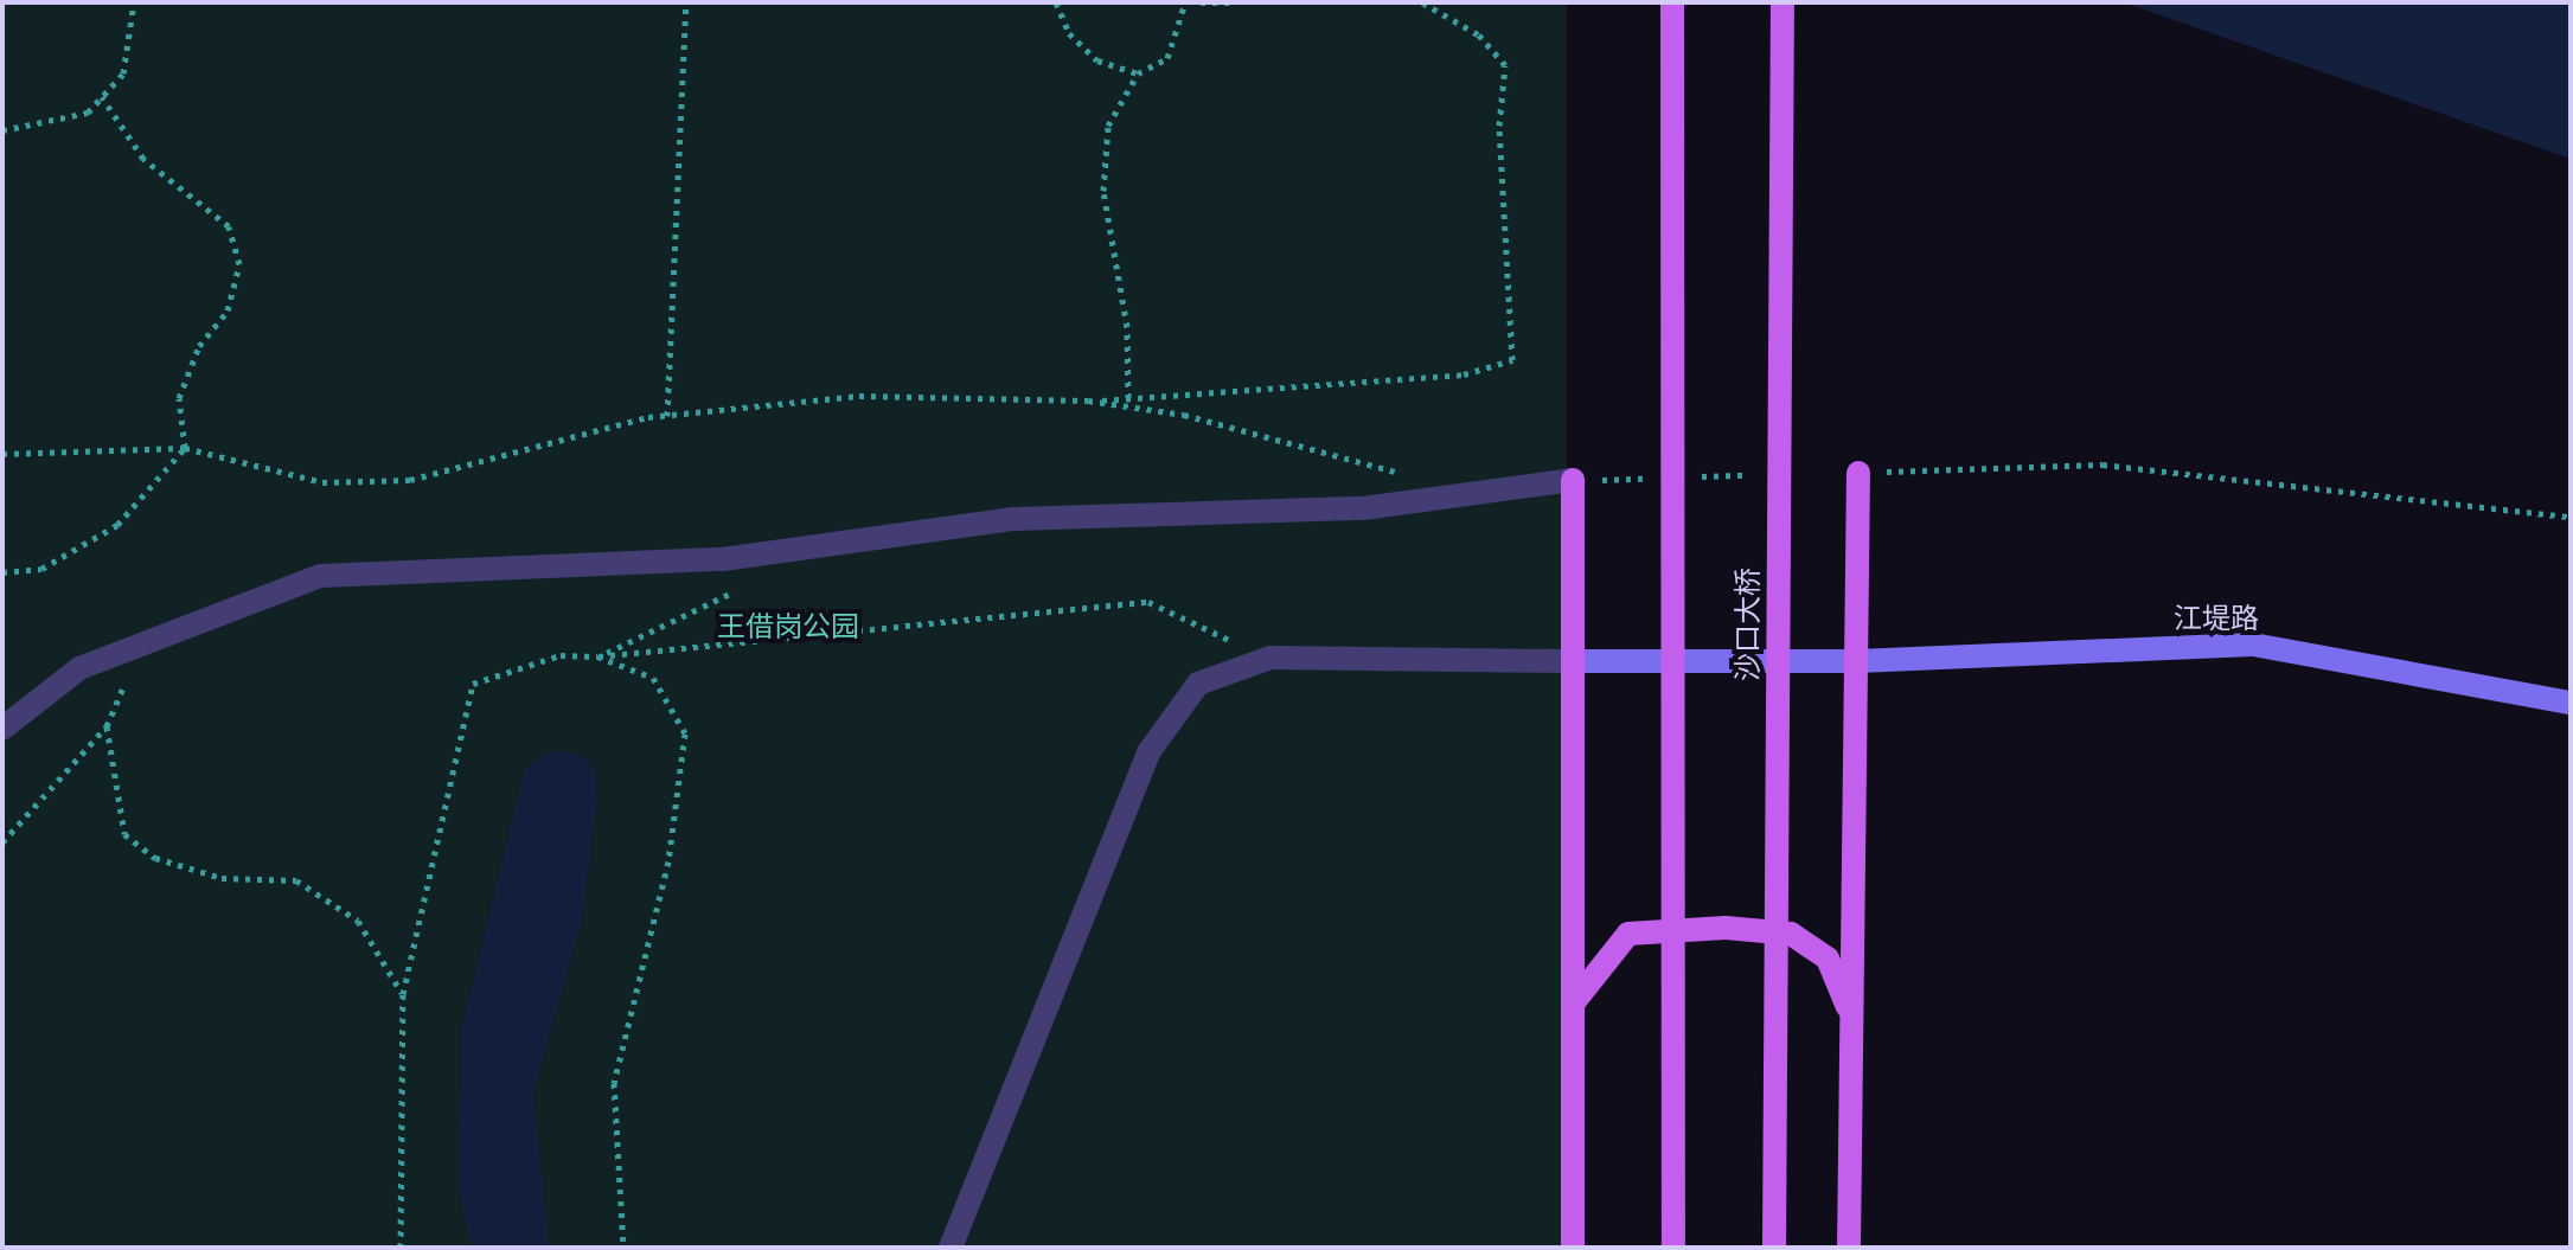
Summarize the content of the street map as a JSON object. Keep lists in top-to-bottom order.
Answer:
{
  "streets": {
    "main road": ["沙口大桥"],
    "street": ["江堤路"]
  },
  "parks": ["王借岗公园"]
}
